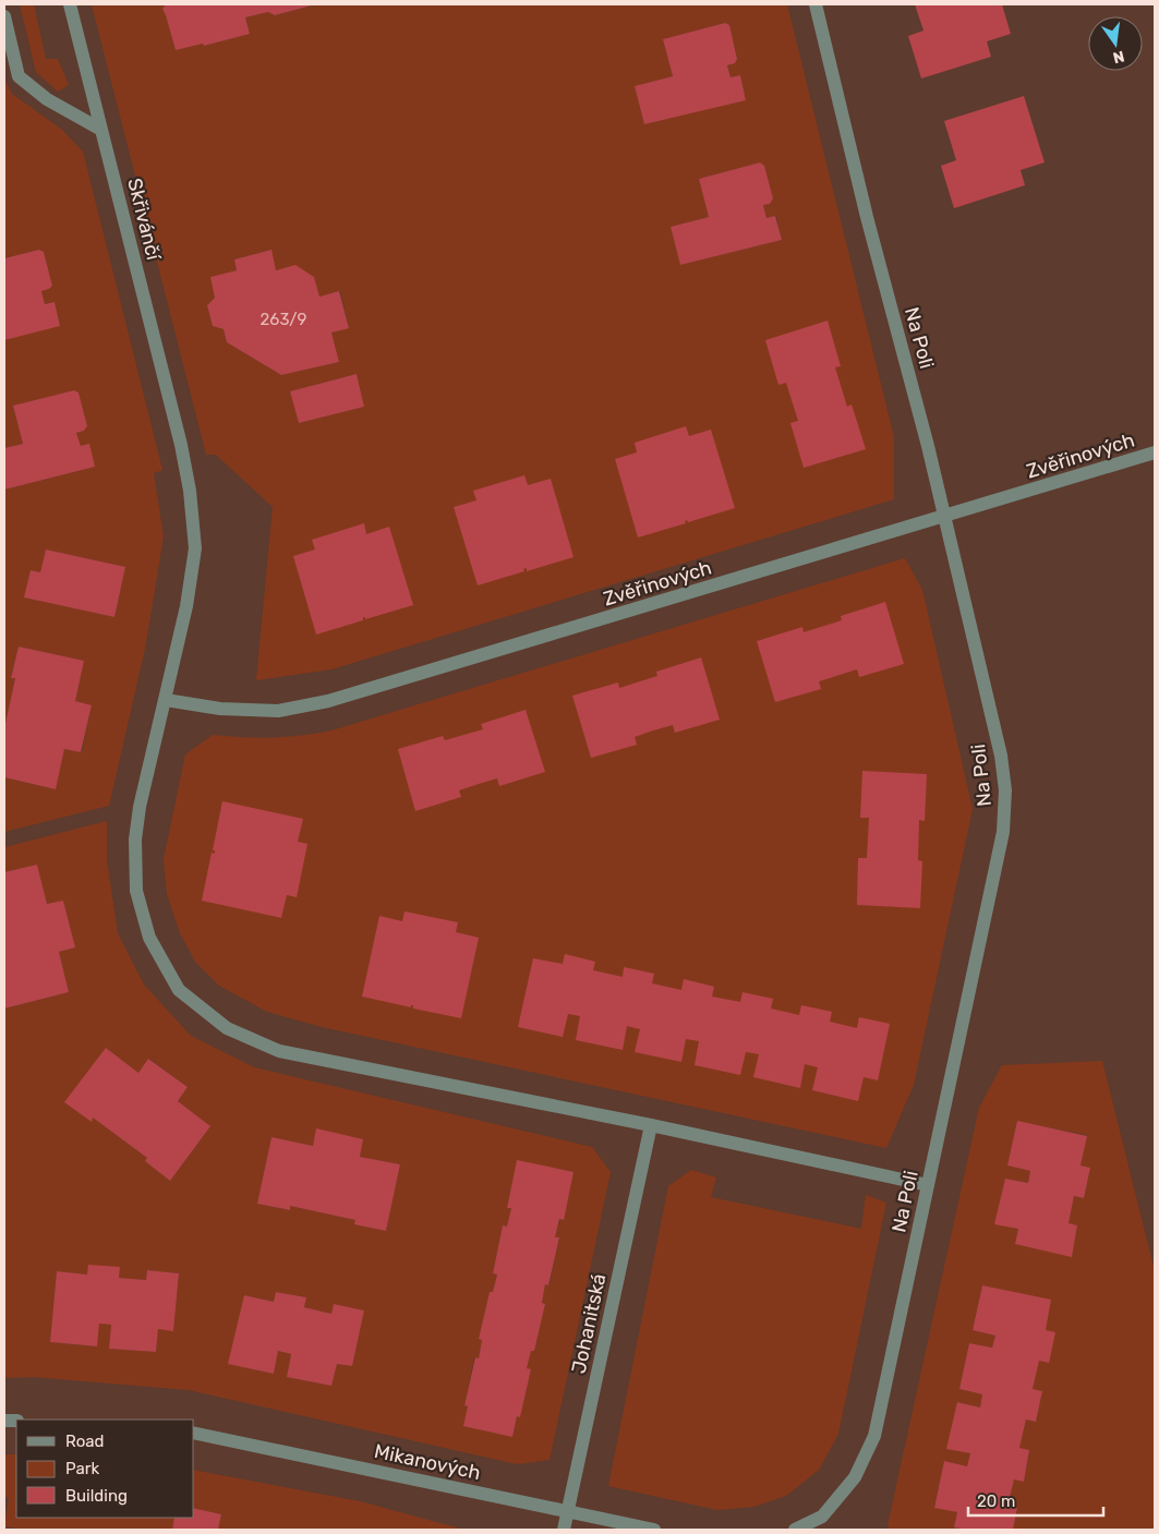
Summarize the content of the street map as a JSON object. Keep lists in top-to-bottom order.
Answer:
{
  "streets": {
    "street": [
      "Skřivánčí",
      "Na Poli",
      "Zvěřinových",
      "Johanitská",
      "Mikanových"
    ]
  },
  "crossings": [
    ["Skřivánčí", "Na Poli"],
    ["Skřivánčí", "Zvěřinových"],
    ["Skřivánčí", "Johanitská"],
    ["Na Poli", "Zvěřinových"],
    ["Johanitská", "Mikanových"]
  ],
  "house_numbers": ["263/9"],
  "legend": ["Road", "Park", "Building"],
  "scale_bar": "20 m",
  "north": "bottom"
}
